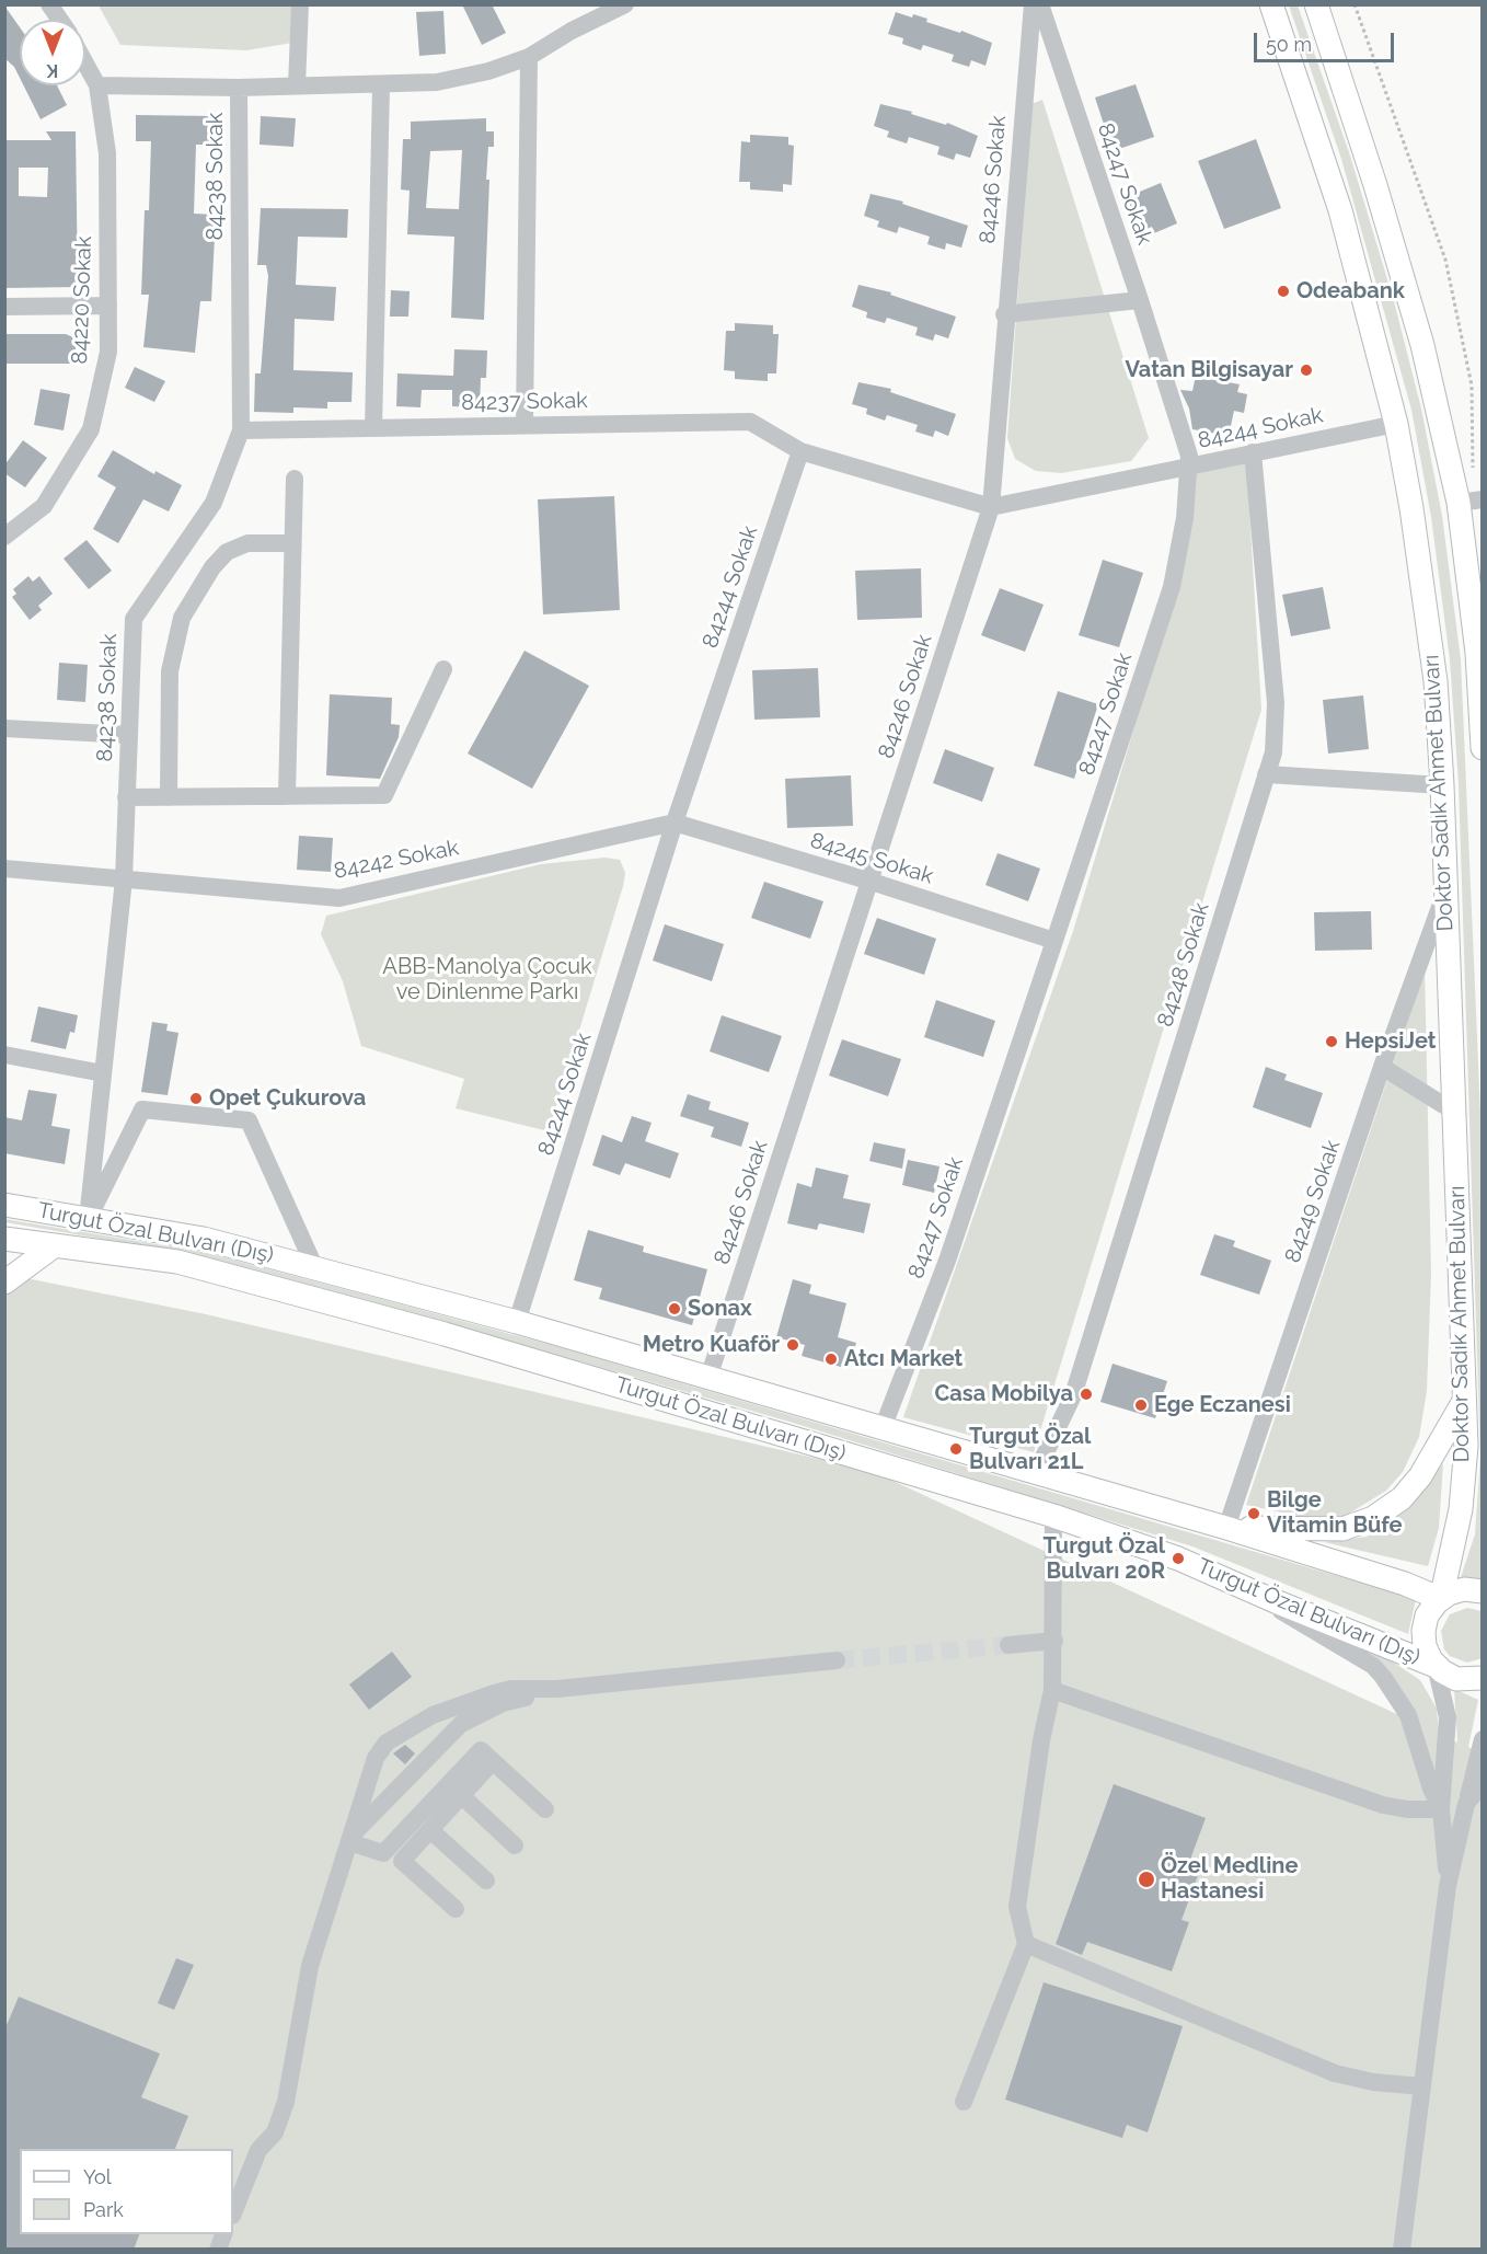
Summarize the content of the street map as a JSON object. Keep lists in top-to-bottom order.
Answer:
{
  "streets": {
    "main road": ["Doktor Sadık Ahmet Bulvarı", "Turgut Özal Bulvarı (Dış)"],
    "street": [
      "84238 Sokak",
      "84246 Sokak",
      "84247 Sokak",
      "84220 Sokak",
      "84237 Sokak",
      "84244 Sokak",
      "84245 Sokak",
      "84242 Sokak",
      "84248 Sokak",
      "84249 Sokak"
    ]
  },
  "crossings": [
    ["84238 Sokak", "84237 Sokak"],
    ["84238 Sokak", "84242 Sokak"],
    ["84238 Sokak", "Turgut Özal Bulvarı (Dış)"],
    ["84246 Sokak", "84244 Sokak"],
    ["84246 Sokak", "84245 Sokak"],
    ["84246 Sokak", "Turgut Özal Bulvarı (Dış)"],
    ["84247 Sokak", "84244 Sokak"],
    ["84247 Sokak", "84245 Sokak"],
    ["84247 Sokak", "Turgut Özal Bulvarı (Dış)"],
    ["84237 Sokak", "84244 Sokak"],
    ["84244 Sokak", "Doktor Sadık Ahmet Bulvarı"],
    ["84244 Sokak", "84245 Sokak"],
    ["84244 Sokak", "84242 Sokak"],
    ["84244 Sokak", "84248 Sokak"],
    ["84244 Sokak", "Turgut Özal Bulvarı (Dış)"],
    ["Doktor Sadık Ahmet Bulvarı", "84249 Sokak"],
    ["Doktor Sadık Ahmet Bulvarı", "Turgut Özal Bulvarı (Dış)"],
    ["84245 Sokak", "84242 Sokak"],
    ["84248 Sokak", "Turgut Özal Bulvarı (Dış)"],
    ["84249 Sokak", "Turgut Özal Bulvarı (Dış)"]
  ],
  "parks": ["ABB-Manolya Çocuk ve Dinlenme Parkı"],
  "places": [
    "Odeabank",
    "Vatan Bilgisayar",
    "HepsiJet",
    "Opet Çukurova",
    "Sonax",
    "Metro Kuaför",
    "Atcı Market",
    "Casa Mobilya",
    "Ege Eczanesi",
    "Turgut Özal Bulvarı 21L",
    "Bilge Vitamin Büfe",
    "Turgut Özal Bulvarı 20R",
    "Özel Medline Hastanesi"
  ],
  "legend": ["Yol", "Park"],
  "scale_bar": "50 m",
  "north": "bottom"
}
